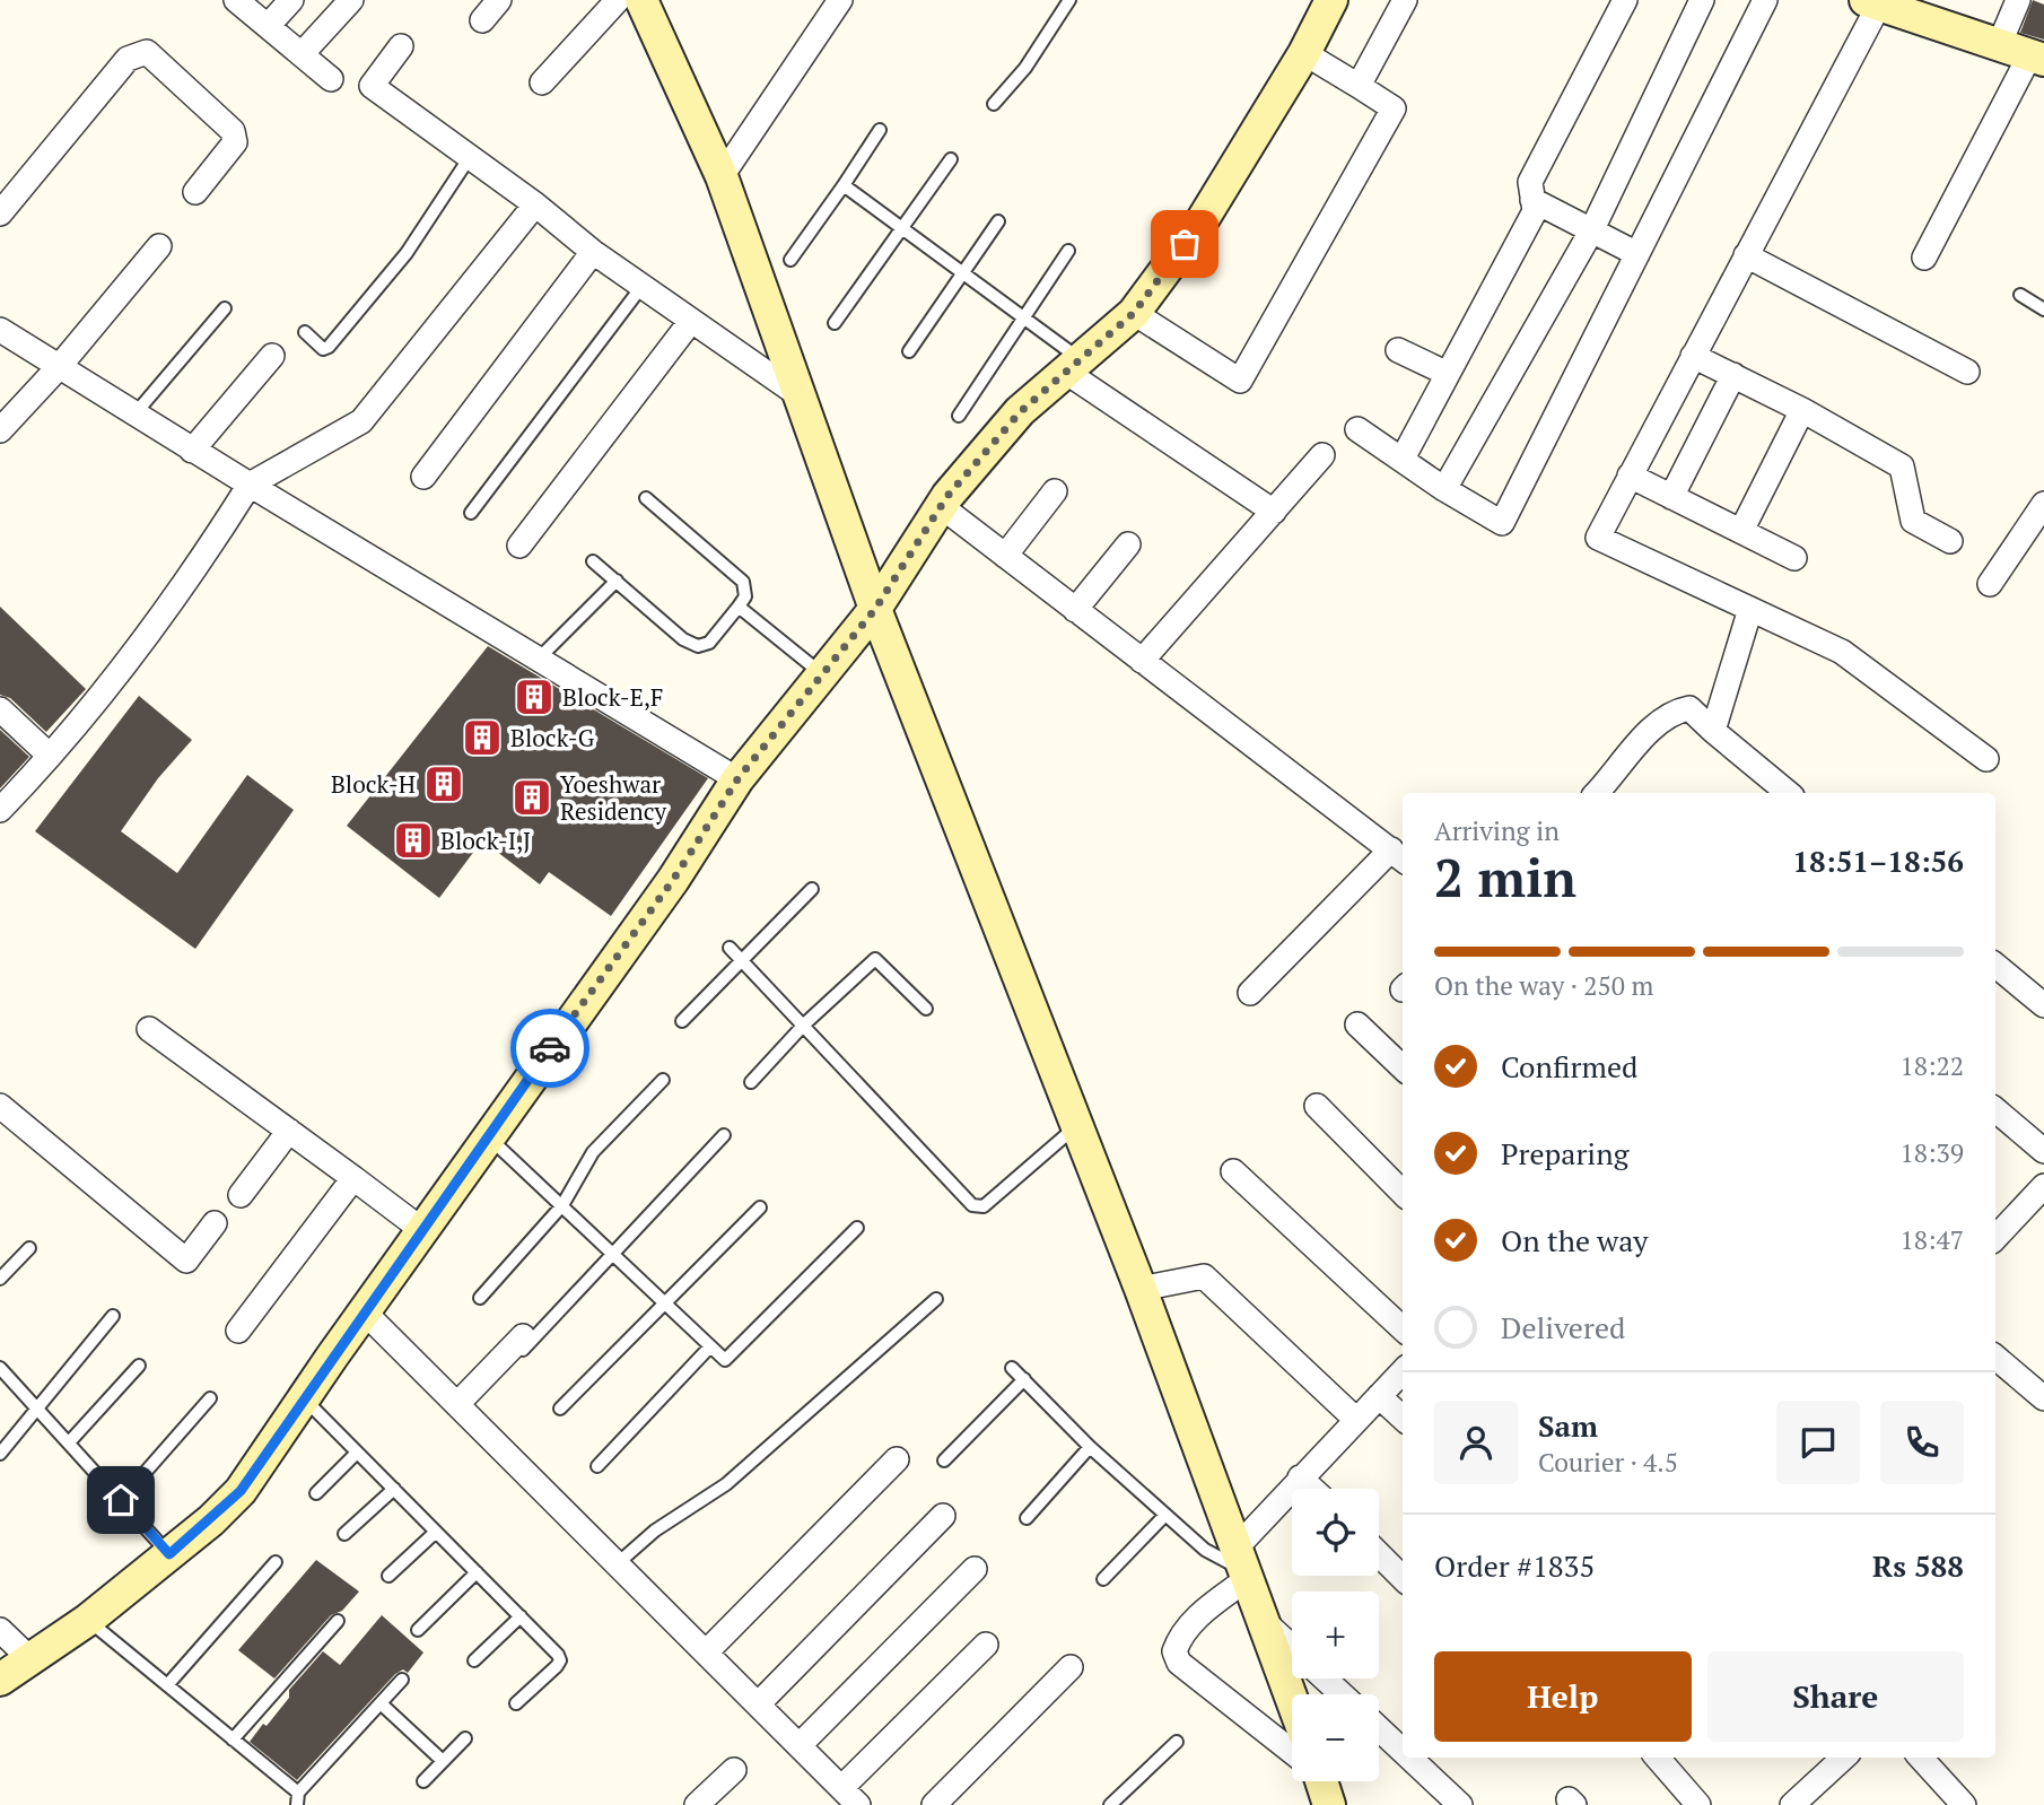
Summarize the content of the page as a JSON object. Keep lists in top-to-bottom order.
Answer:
{
  "places": {
    "building": [
      "Block-E,F",
      "Block-G",
      "Block-H",
      "Yoeshwar Residency",
      "Block-I,J"
    ]
  },
  "page": {
    "heading": ["2 min", "Arriving in", "18:51–18:56"],
    "panel": [
      "Sam",
      "Courier · 4.5",
      "Order #1835",
      "Rs 588"
    ],
    "bar": "On the way · 250 m",
    "list": [
      ["Confirmed", "18:22"],
      ["Preparing", "18:39"],
      ["On the way", "18:47"],
      "Delivered"
    ],
    "map_buttons": ["+", "−"],
    "buttons": ["Help", "Share"]
  }
}
